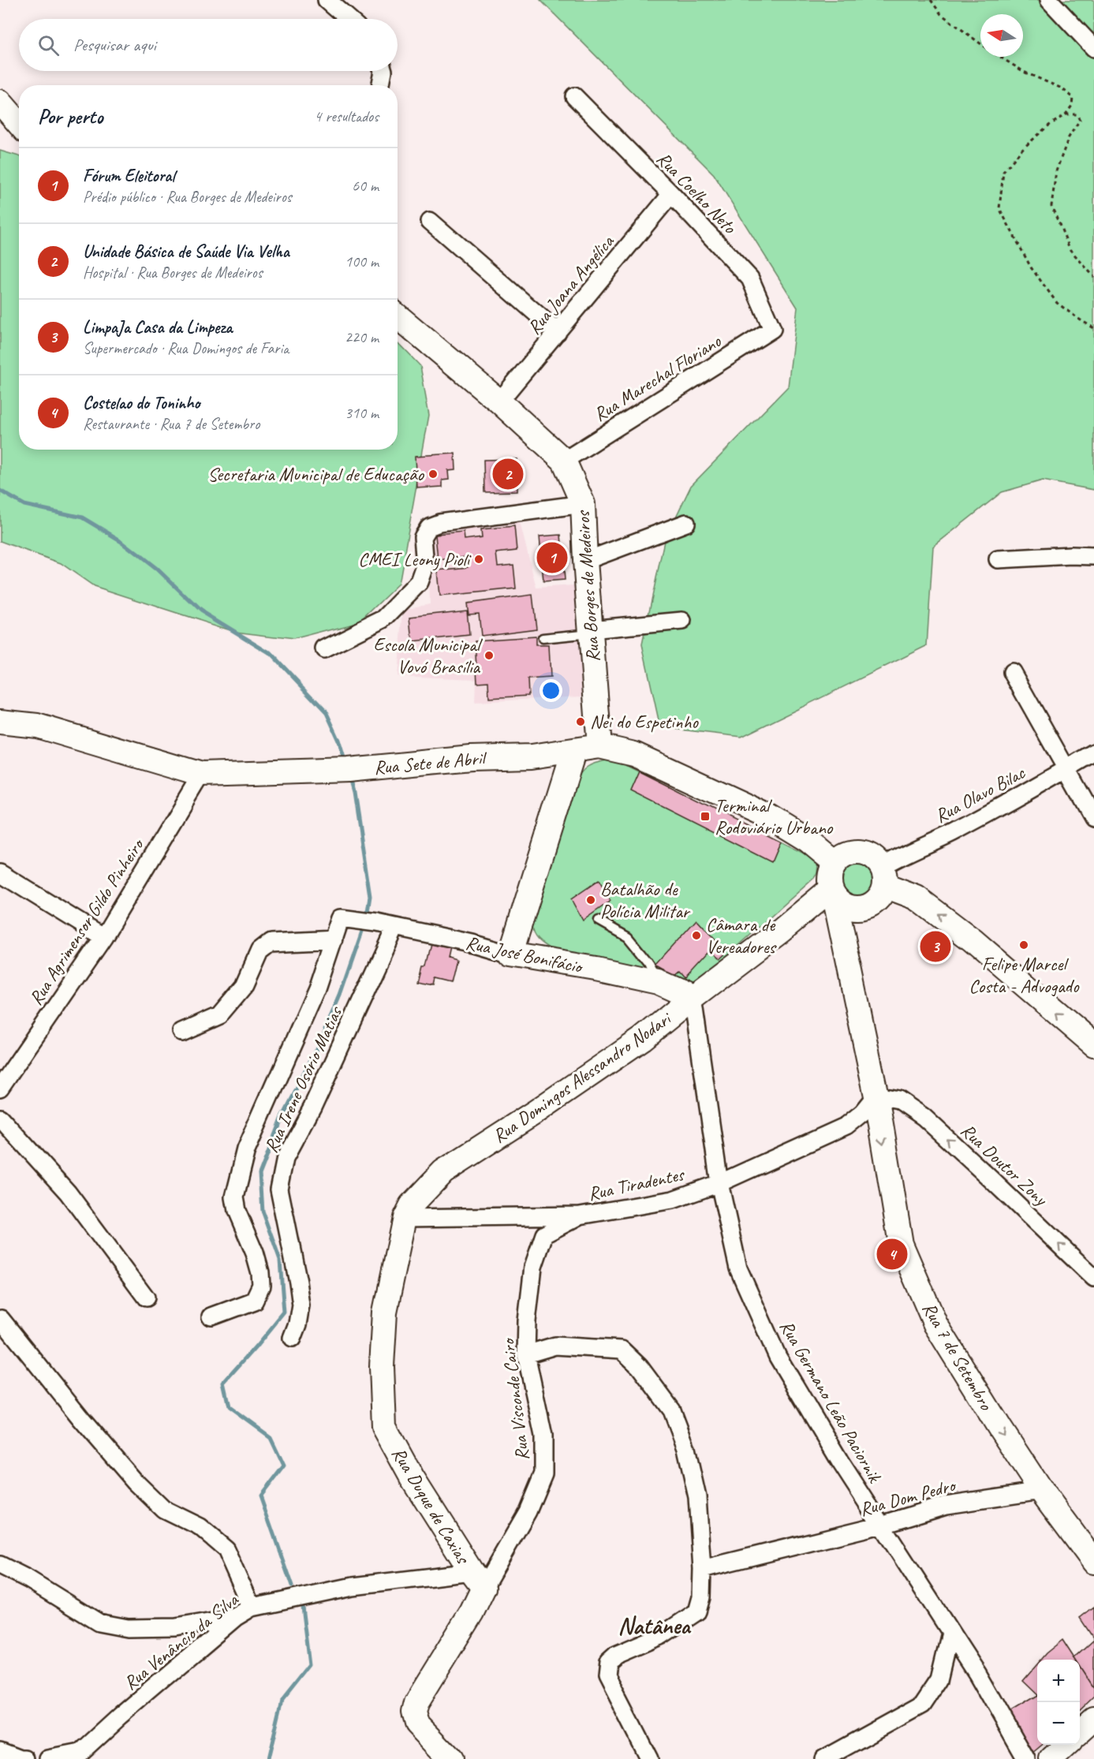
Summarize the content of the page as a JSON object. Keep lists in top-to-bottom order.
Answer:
{
  "streets": {
    "street": [
      "Rua Coelho Neto",
      "Rua Joana Angélica",
      "Rua Marechal Floriano",
      "Rua Borges de Medeiros",
      "Rua Sete de Abril",
      "Rua Olavo Bilac",
      "Rua Agrimensor Gildo Pinheiro",
      "Rua José Bonifácio",
      "Rua Domingos Alessandro Nodari",
      "Rua Irene Osório Matias",
      "Rua Doutor Zony",
      "Rua Tiradentes",
      "Rua 7 de Setembro",
      "Rua Visconde Cairo",
      "Rua Germano Leão Paciornik",
      "Rua Dom Pedro",
      "Rua Duque de Caxias",
      "Rua Venâncio da Silva"
    ]
  },
  "crossings": [
    ["Rua Coelho Neto", "Rua Joana Angélica"],
    ["Rua Coelho Neto", "Rua Marechal Floriano"],
    ["Rua Joana Angélica", "Rua Borges de Medeiros"],
    ["Rua Marechal Floriano", "Rua Borges de Medeiros"],
    ["Rua Borges de Medeiros", "Rua Sete de Abril"],
    ["Rua Sete de Abril", "Rua Olavo Bilac"],
    ["Rua Sete de Abril", "Rua Agrimensor Gildo Pinheiro"],
    ["Rua Sete de Abril", "Rua Domingos Alessandro Nodari"],
    ["Rua Sete de Abril", "Rua 7 de Setembro"],
    ["Rua Olavo Bilac", "Rua Domingos Alessandro Nodari"],
    ["Rua Olavo Bilac", "Rua 7 de Setembro"],
    ["Rua José Bonifácio", "Rua Domingos Alessandro Nodari"],
    ["Rua José Bonifácio", "Rua Irene Osório Matias"],
    ["Rua José Bonifácio", "Rua Germano Leão Paciornik"],
    ["Rua Domingos Alessandro Nodari", "Rua Tiradentes"],
    ["Rua Domingos Alessandro Nodari", "Rua 7 de Setembro"],
    ["Rua Domingos Alessandro Nodari", "Rua Germano Leão Paciornik"],
    ["Rua Domingos Alessandro Nodari", "Rua Duque de Caxias"],
    ["Rua Doutor Zony", "Rua Tiradentes"],
    ["Rua Doutor Zony", "Rua 7 de Setembro"],
    ["Rua Tiradentes", "Rua 7 de Setembro"],
    ["Rua Tiradentes", "Rua Visconde Cairo"],
    ["Rua Tiradentes", "Rua Germano Leão Paciornik"],
    ["Rua Tiradentes", "Rua Duque de Caxias"],
    ["Rua 7 de Setembro", "Rua Dom Pedro"],
    ["Rua Visconde Cairo", "Rua Duque de Caxias"],
    ["Rua Visconde Cairo", "Rua Venâncio da Silva"],
    ["Rua Germano Leão Paciornik", "Rua Dom Pedro"],
    ["Rua Duque de Caxias", "Rua Venâncio da Silva"]
  ],
  "one_way": ["Rua Doutor Zony", "Rua 7 de Setembro"],
  "districts": ["Natânea"],
  "places": {
    "other": [
      "Secretaria Municipal de Educação",
      "CMEI Leony Pioli",
      "Escola Municipal Vovó Brasília",
      "Nei do Espetinho",
      "Batalhão de Polícia Militar",
      "Câmara de Vereadores",
      "Felipe Marcel Costa - Advogado"
    ],
    "transit": ["Terminal Rodoviário Urbano"]
  },
  "north": "left",
  "page": {
    "search": "Pesquisar aqui",
    "heading": ["Por perto", "4 resultados"],
    "list": [
      {
        "mark": "1",
        "name": "Fórum Eleitoral",
        "note": "Prédio público · Rua Borges de Medeiros",
        "value": "60 m"
      },
      {
        "mark": "2",
        "name": "Unidade Básica de Saúde Via Velha",
        "note": "Hospital · Rua Borges de Medeiros",
        "value": "100 m"
      },
      {
        "mark": "3",
        "name": "LimpaJa Casa da Limpeza",
        "note": "Supermercado · Rua Domingos de Faria",
        "value": "220 m"
      },
      {
        "mark": "4",
        "name": "Costelao do Toninho",
        "note": "Restaurante · Rua 7 de Setembro",
        "value": "310 m"
      }
    ],
    "pins": [
      "2",
      "1",
      "3",
      "4"
    ],
    "map_buttons": ["+", "−"]
  }
}
